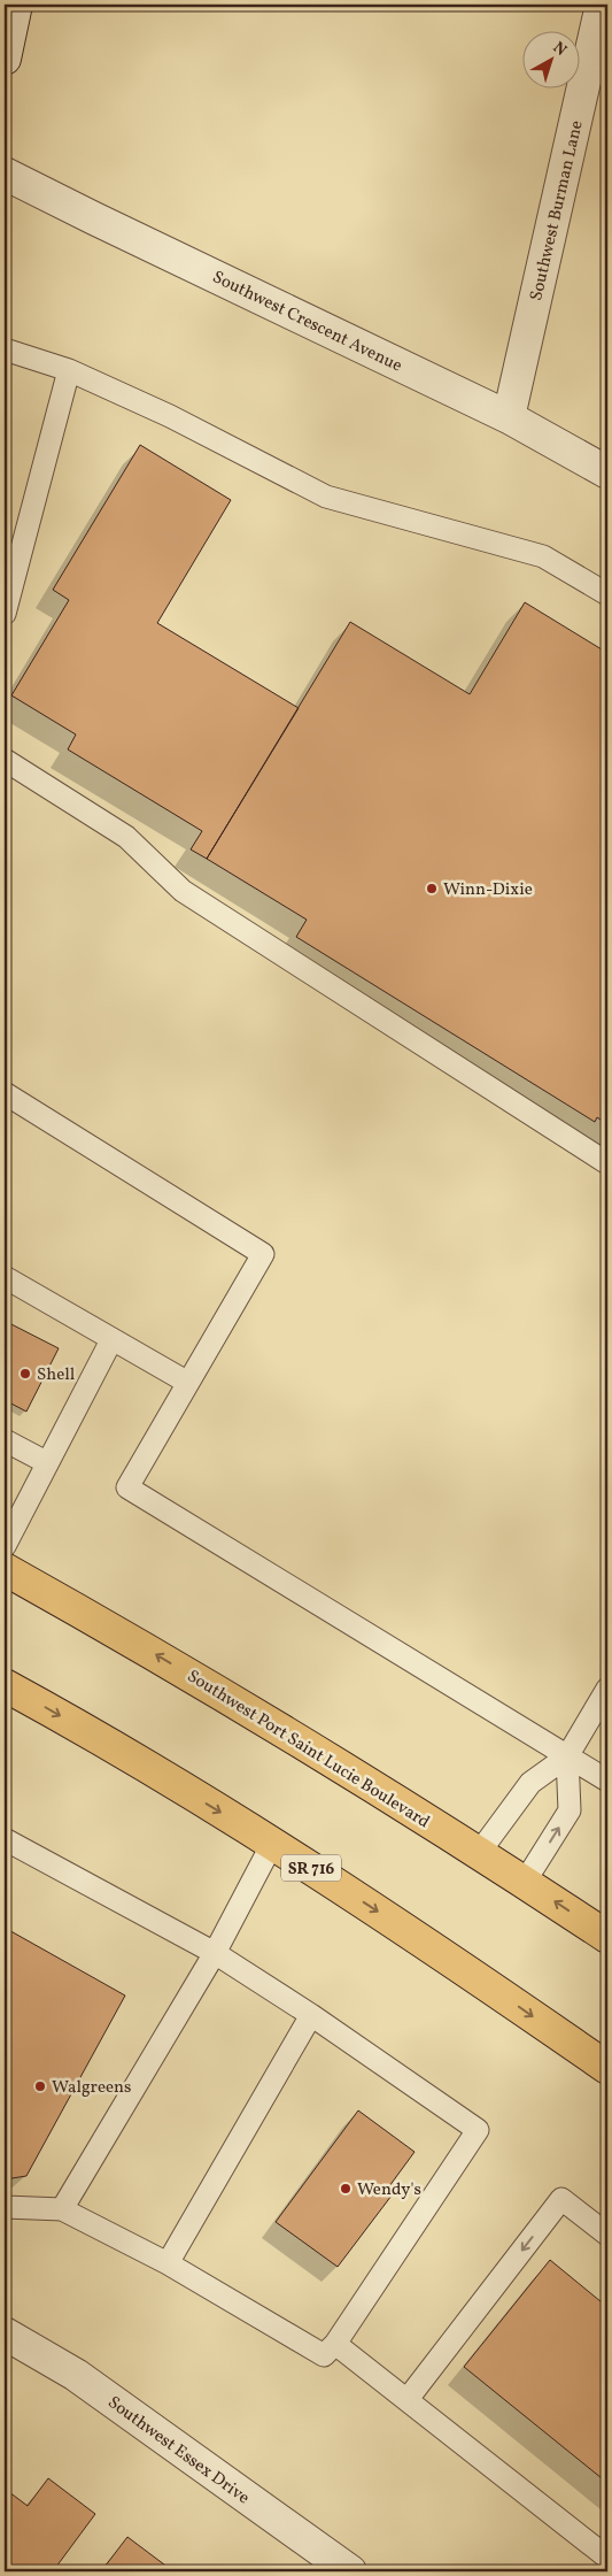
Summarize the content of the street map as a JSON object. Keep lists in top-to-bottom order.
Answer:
{
  "streets": {
    "main road": ["Southwest Port Saint Lucie Boulevard", "SR 716"],
    "street": ["Southwest Burman Lane", "Southwest Crescent Avenue", "Southwest Essex Drive"]
  },
  "crossings": [
    ["Southwest Burman Lane", "Southwest Crescent Avenue"]
  ],
  "places": [
    "Winn-Dixie",
    "Shell",
    "Walgreens",
    "Wendy's"
  ],
  "north": "top right"
}
